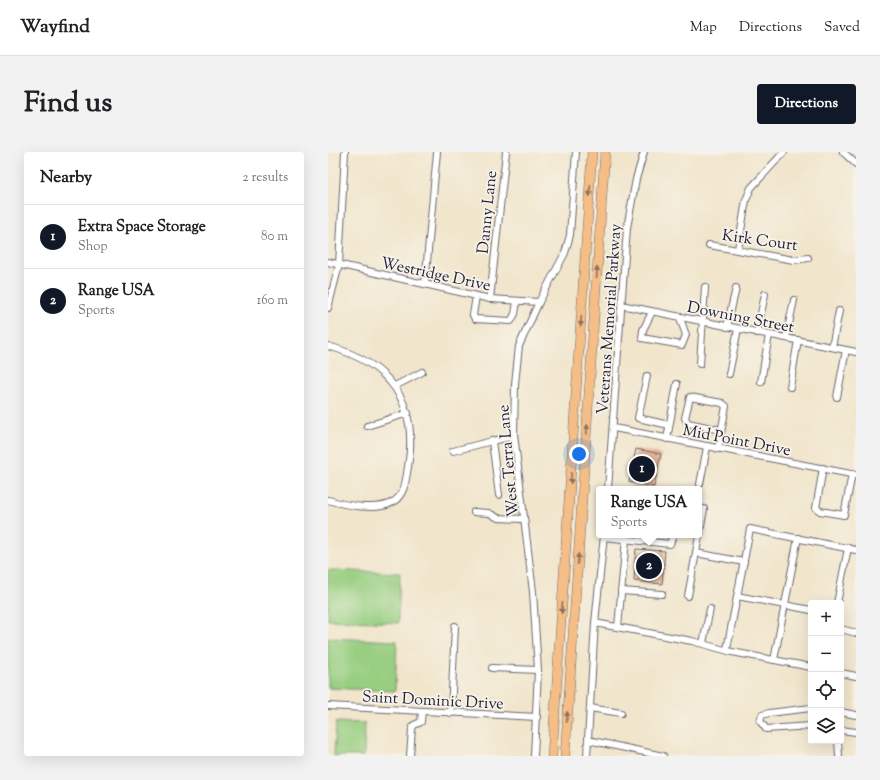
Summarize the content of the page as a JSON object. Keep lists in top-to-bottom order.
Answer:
{
  "streets": {
    "street": [
      "Danny Lane",
      "Kirk Court",
      "Westridge Drive",
      "Downing Street",
      "Veterans Memorial Parkway",
      "Mid Point Drive",
      "West Terra Lane",
      "Saint Dominic Drive"
    ]
  },
  "crossings": [
    ["Danny Lane", "Westridge Drive"],
    ["Westridge Drive", "West Terra Lane"],
    ["Downing Street", "Veterans Memorial Parkway"],
    ["Veterans Memorial Parkway", "Mid Point Drive"],
    ["West Terra Lane", "Saint Dominic Drive"]
  ],
  "page": {
    "header": "Wayfind",
    "nav": ["Map", "Directions", "Saved"],
    "title": "Find us",
    "buttons": "Directions",
    "heading": ["Nearby", "2 results"],
    "list": [
      {
        "mark": "1",
        "name": "Extra Space Storage",
        "note": "Shop",
        "value": "80 m"
      },
      {
        "mark": "2",
        "name": "Range USA",
        "note": "Sports",
        "value": "160 m"
      }
    ],
    "pins": ["1", "2"],
    "popup": ["Range USA", "Sports"],
    "map_buttons": ["+", "−"]
  }
}
